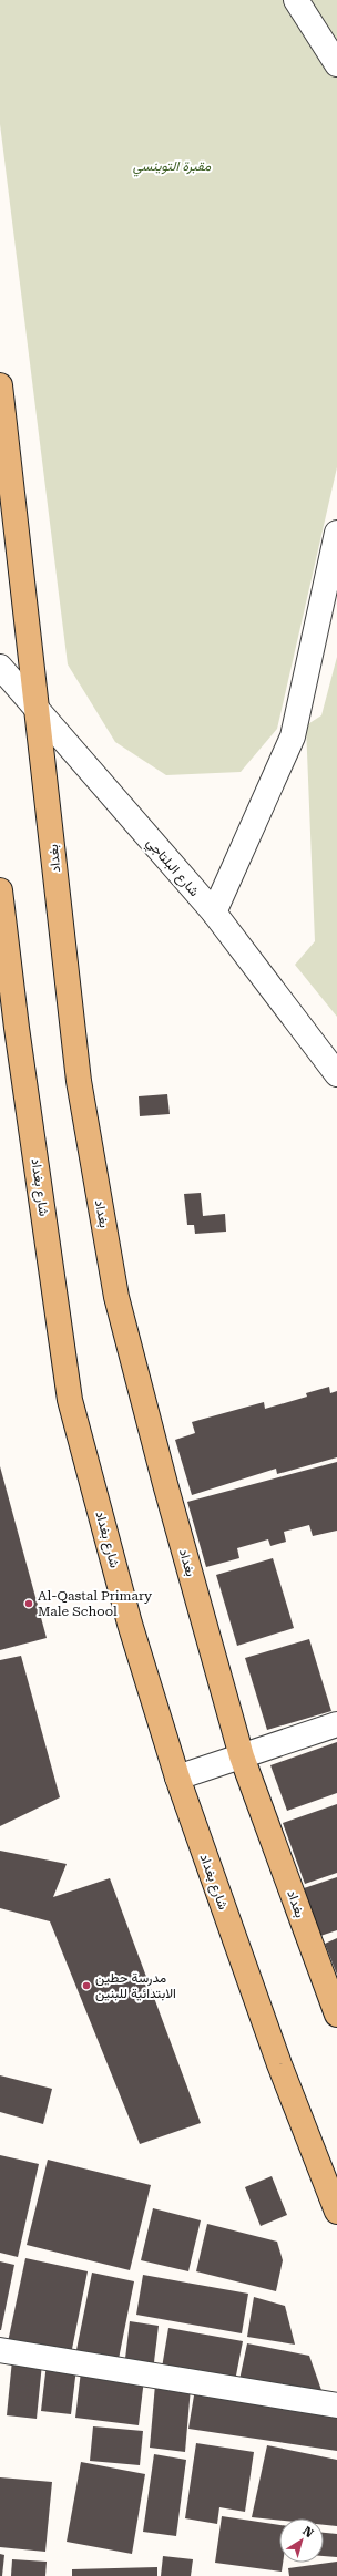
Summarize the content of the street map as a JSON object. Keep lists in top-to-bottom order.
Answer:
{
  "streets": {
    "main road": ["بغداد", "شارع بغداد"],
    "street": ["شارع البلتاجي"]
  },
  "crossings": [
    ["بغداد", "شارع البلتاجي"]
  ],
  "parks": ["مقبرة التوينسي"],
  "places": ["Al-Qastal Primary Male School", "مدرسة حطين الابتدائية للبنين"],
  "north": "top right"
}
